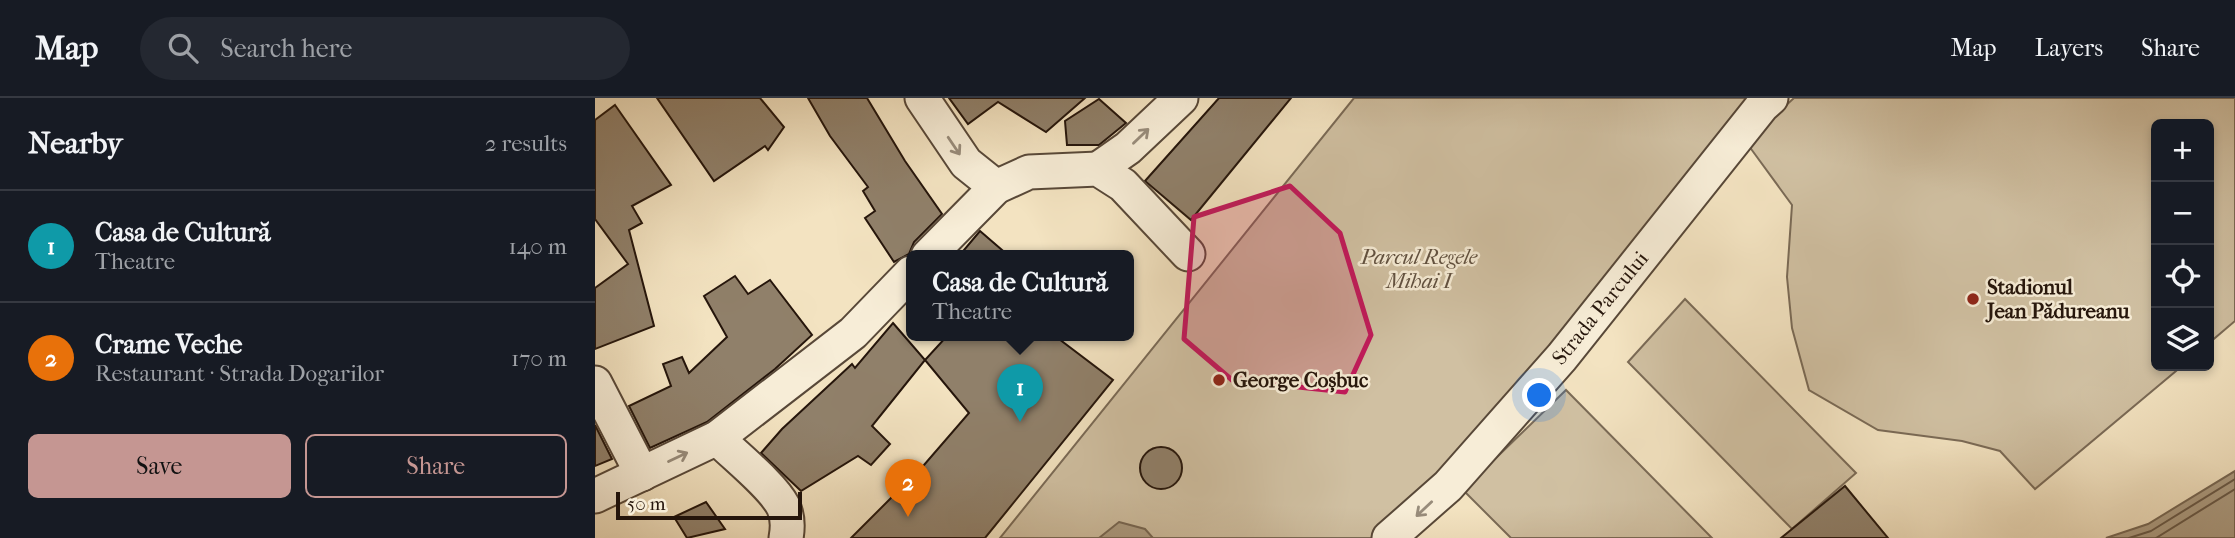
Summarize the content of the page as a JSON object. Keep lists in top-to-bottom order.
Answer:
{
  "streets": {
    "street": ["Strada Parcului"]
  },
  "one_way": ["Strada Parcului"],
  "parks": ["Parcul Regele Mihai I"],
  "places": ["Stadionul Jean Pădureanu", "George Coșbuc"],
  "scale_bar": "50 m",
  "page": {
    "header": "Map",
    "search": "Search here",
    "nav": ["Map", "Layers", "Share"],
    "heading": ["Nearby", "2 results"],
    "map_buttons": ["+", "−"],
    "list": [
      {
        "mark": "1",
        "name": "Casa de Cultură",
        "note": "Theatre",
        "value": "140 m"
      },
      {
        "mark": "2",
        "name": "Crame Veche",
        "note": "Restaurant · Strada Dogarilor",
        "value": "170 m"
      }
    ],
    "popup": ["Casa de Cultură", "Theatre"],
    "pins": ["1", "2"],
    "buttons": ["Save", "Share"],
    "scale": "50 m"
  }
}
